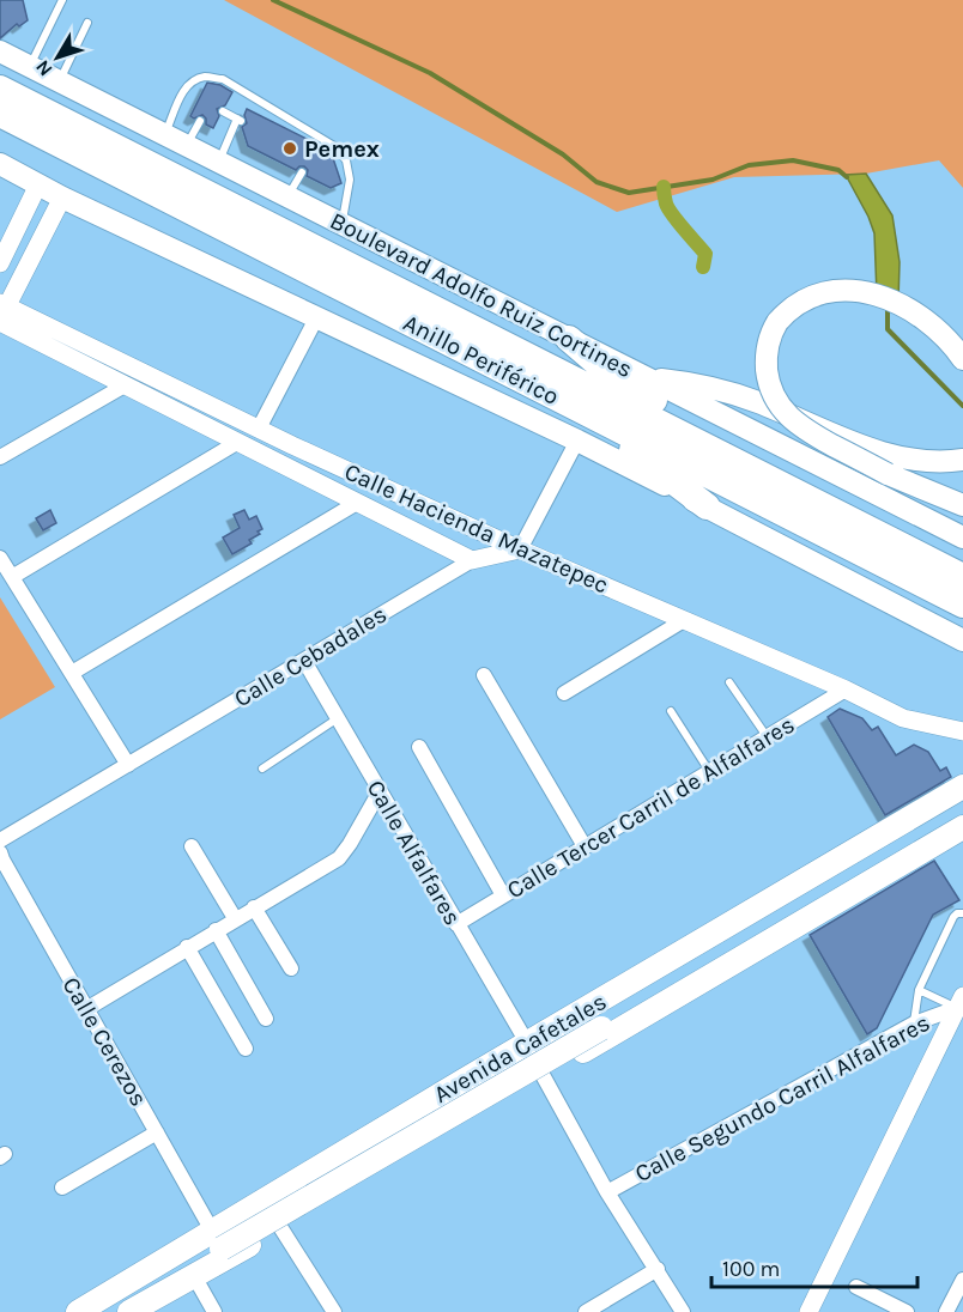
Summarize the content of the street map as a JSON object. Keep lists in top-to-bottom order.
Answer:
{
  "streets": {
    "highway": ["Anillo Periférico"],
    "main road": ["Boulevard Adolfo Ruiz Cortines", "Avenida Cafetales"],
    "street": [
      "Calle Hacienda Mazatepec",
      "Calle Cebadales",
      "Calle Tercer Carril de Alfalfares",
      "Calle Alfalfares",
      "Calle Cerezos",
      "Calle Segundo Carril Alfalfares"
    ]
  },
  "crossings": [
    ["Calle Hacienda Mazatepec", "Calle Cebadales"],
    ["Calle Hacienda Mazatepec", "Calle Tercer Carril de Alfalfares"],
    ["Calle Cebadales", "Calle Alfalfares"],
    ["Calle Tercer Carril de Alfalfares", "Calle Alfalfares"],
    ["Calle Alfalfares", "Avenida Cafetales"],
    ["Calle Cerezos", "Avenida Cafetales"]
  ],
  "places": ["Pemex"],
  "scale_bar": "100 m",
  "north": "bottom left"
}
